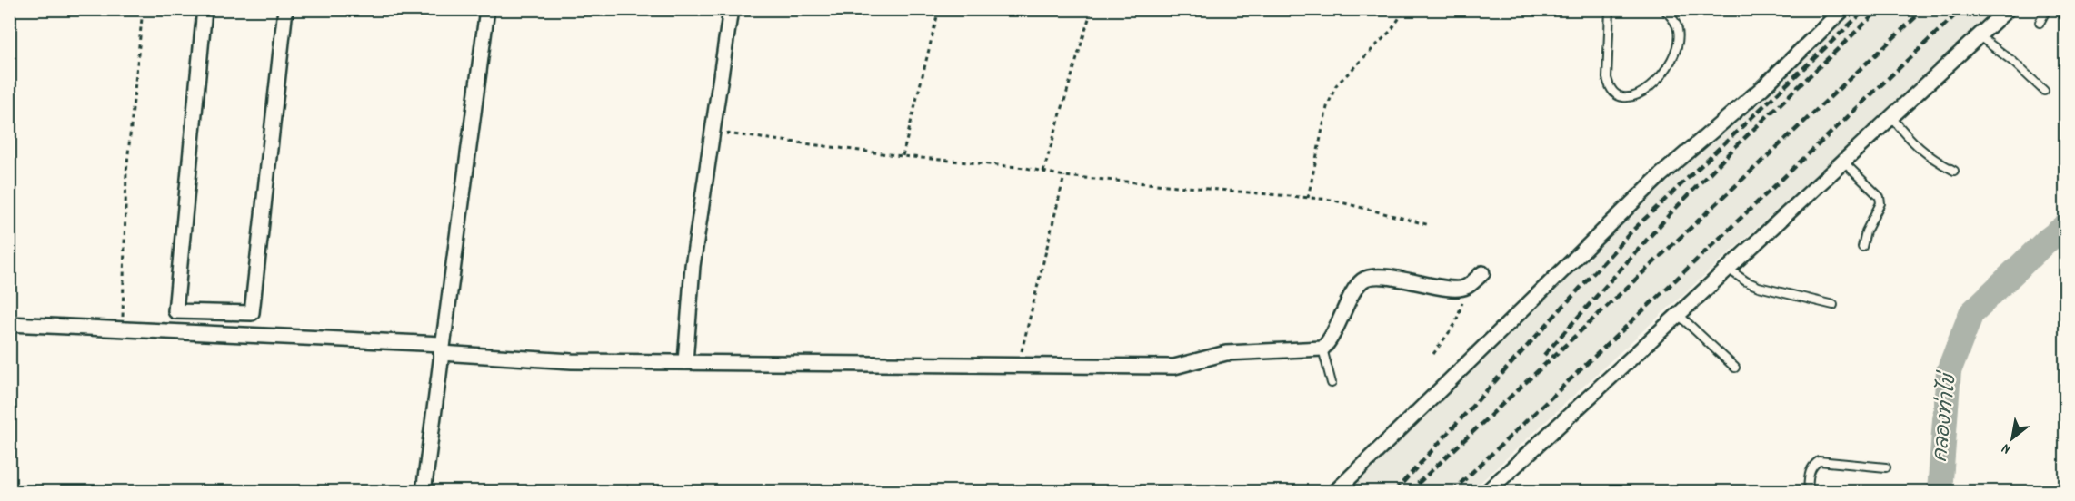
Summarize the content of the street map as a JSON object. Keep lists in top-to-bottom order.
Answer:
{
  "water": ["คลองท่าไข่"],
  "north": "bottom left"
}
